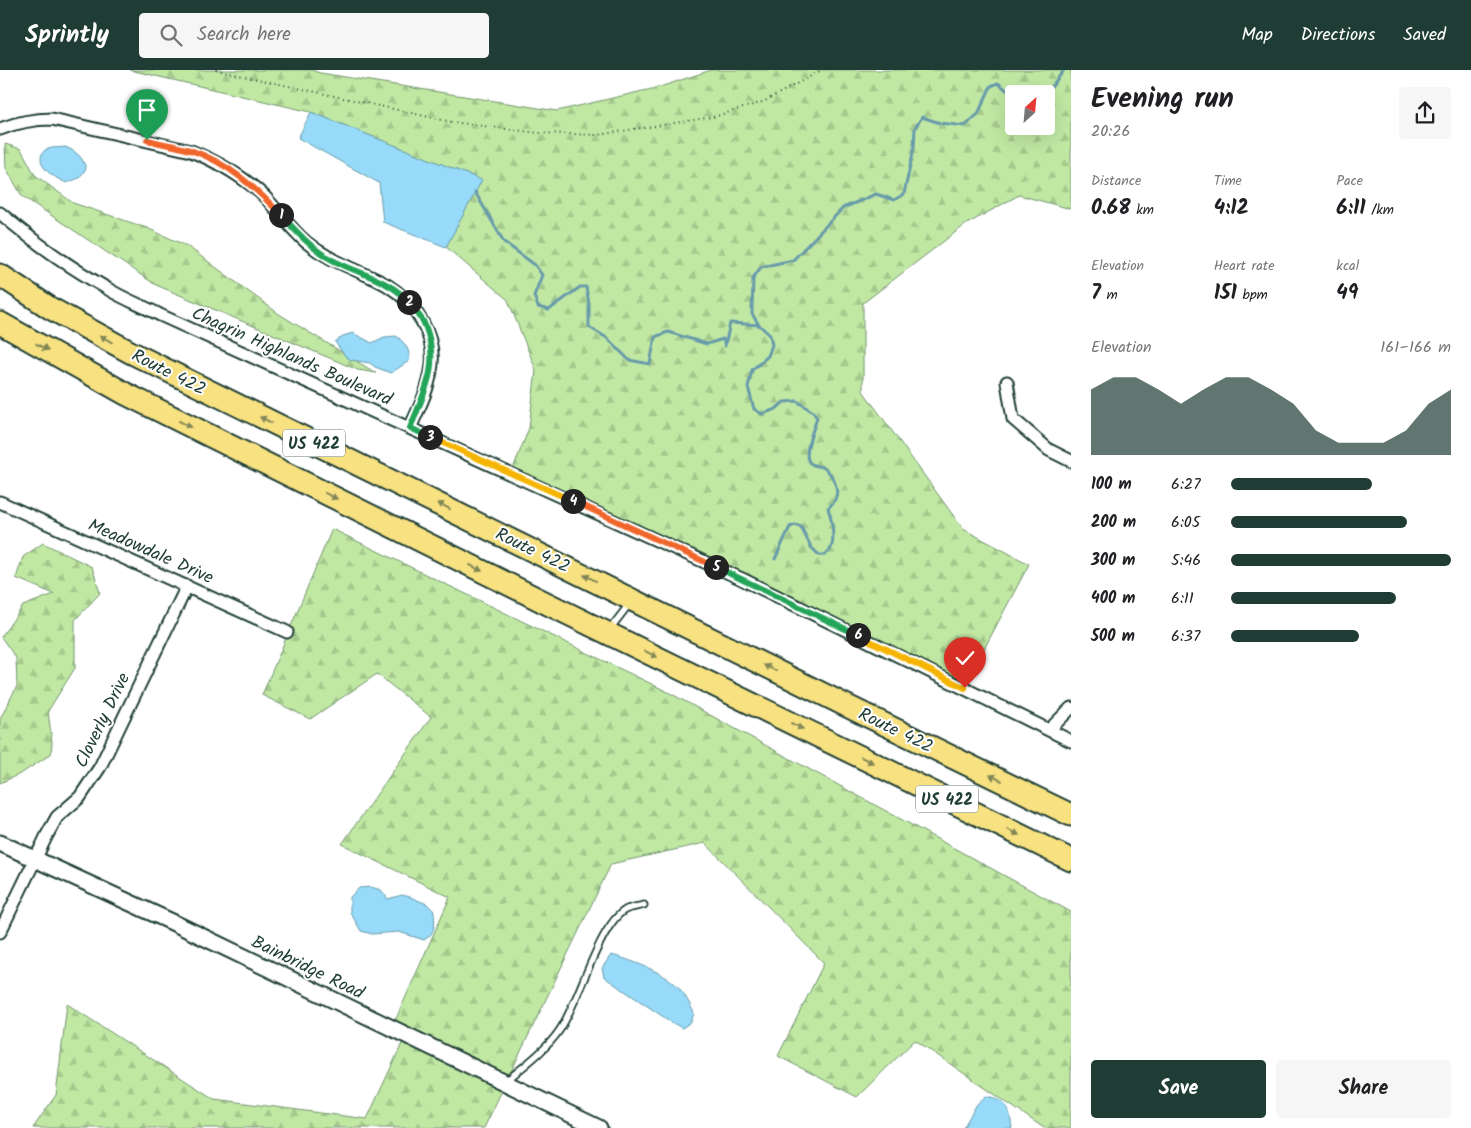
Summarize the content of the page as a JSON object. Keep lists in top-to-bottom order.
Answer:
{
  "streets": {
    "highway": ["Route 422", "US 422"],
    "street": [
      "Chagrin Highlands Boulevard",
      "Meadowdale Drive",
      "Cloverly Drive",
      "Bainbridge Road"
    ]
  },
  "crossings": [
    ["Meadowdale Drive", "Cloverly Drive"],
    ["Cloverly Drive", "Bainbridge Road"]
  ],
  "north": "top right",
  "page": {
    "header": "Sprintly",
    "search": "Search here",
    "nav": ["Map", "Directions", "Saved"],
    "heading": ["Evening run", "20:26"],
    "stats": [
      ["Distance", "0.68 km"],
      ["Time", "4:12"],
      ["Pace", "6:11 /km"],
      ["Elevation", "7 m"],
      ["Heart rate", "151 bpm"],
      ["kcal", "49"]
    ],
    "pins": [
      "1",
      "2",
      "3",
      "4",
      "5",
      "6"
    ],
    "chart": ["Elevation", "161–166 m"],
    "list": [
      {
        "name": "100 m",
        "note": "6:27"
      },
      {
        "name": "200 m",
        "note": "6:05"
      },
      {
        "name": "300 m",
        "note": "5:46"
      },
      {
        "name": "400 m",
        "note": "6:11"
      },
      {
        "name": "500 m",
        "note": "6:37"
      }
    ],
    "buttons": ["Save", "Share"]
  }
}
